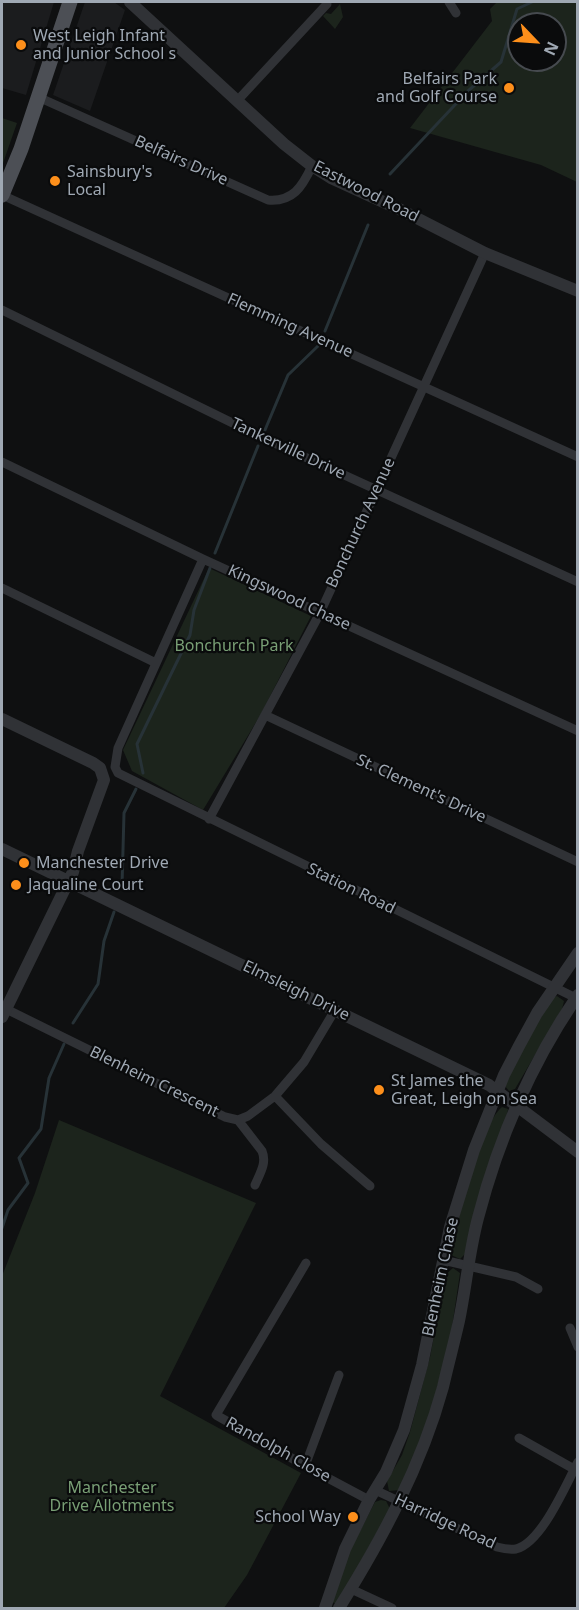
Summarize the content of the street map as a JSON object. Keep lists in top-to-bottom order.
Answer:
{
  "streets": {
    "street": [
      "Belfairs Drive",
      "Eastwood Road",
      "Flemming Avenue",
      "Tankerville Drive",
      "Bonchurch Avenue",
      "Kingswood Chase",
      "St. Clement's Drive",
      "Station Road",
      "Elmsleigh Drive",
      "Blenheim Crescent",
      "Blenheim Chase",
      "Randolph Close",
      "Harridge Road"
    ]
  },
  "crossings": [
    ["Belfairs Drive", "Eastwood Road"],
    ["Eastwood Road", "Bonchurch Avenue"],
    ["Flemming Avenue", "Bonchurch Avenue"],
    ["Tankerville Drive", "Bonchurch Avenue"],
    ["Bonchurch Avenue", "Kingswood Chase"],
    ["Bonchurch Avenue", "St. Clement's Drive"],
    ["Bonchurch Avenue", "Station Road"],
    ["Station Road", "Blenheim Chase"],
    ["Elmsleigh Drive", "Blenheim Crescent"],
    ["Elmsleigh Drive", "Blenheim Chase"],
    ["Blenheim Chase", "Randolph Close"],
    ["Blenheim Chase", "Harridge Road"],
    ["Randolph Close", "Harridge Road"]
  ],
  "parks": ["Bonchurch Park", "Manchester Drive Allotments"],
  "places": [
    "West Leigh Infant and Junior School s",
    "Belfairs Park and Golf Course",
    "Sainsbury's Local",
    "Manchester Drive",
    "Jaqualine Court",
    "St James the Great, Leigh on Sea",
    "School Way"
  ],
  "north": "bottom right"
}
